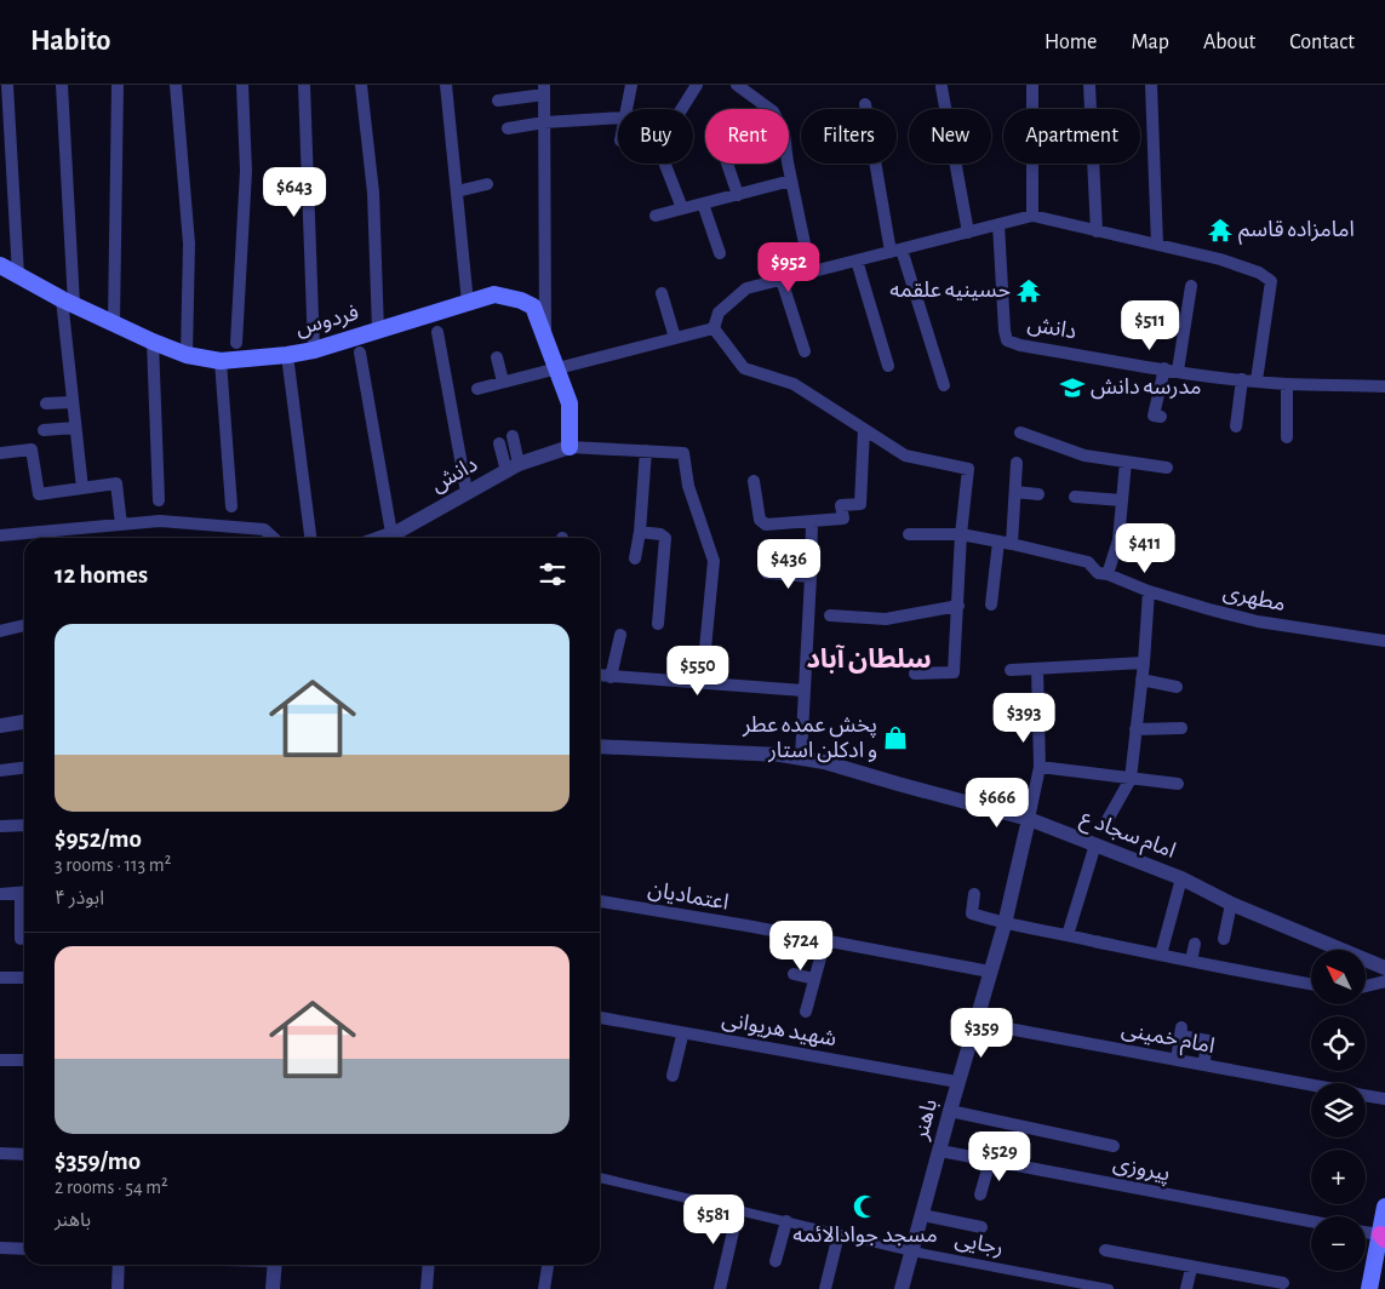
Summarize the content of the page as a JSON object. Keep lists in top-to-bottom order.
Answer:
{
  "streets": {
    "main road": ["فردوس"],
    "street": [
      "دانش",
      "مطهری",
      "امام سجاد ع",
      "اعتمادیان",
      "شهید هریوانی",
      "امام خمینی",
      "باهنر",
      "پیروزی",
      "رجایی"
    ]
  },
  "crossings": [
    ["فردوس", "دانش"],
    ["امام سجاد ع", "باهنر"],
    ["اعتمادیان", "باهنر"],
    ["شهید هریوانی", "باهنر"],
    ["امام خمینی", "باهنر"],
    ["باهنر", "پیروزی"],
    ["باهنر", "رجایی"]
  ],
  "districts": ["سلطان آباد"],
  "places": {
    "temple": ["امامزاده قاسم", "حسینیه علقمه"],
    "school or university": ["مدرسه دانش"],
    "shop": ["پخش عمده عطر و ادکلن استار"],
    "mosque": ["مسجد جوادالائمه"]
  },
  "north": "top left",
  "page": {
    "header": "Habito",
    "nav": [
      "Home",
      "Map",
      "About",
      "Contact"
    ],
    "chip": [
      "Buy",
      "Rent",
      "Filters",
      "New",
      "Apartment"
    ],
    "price": [
      "$643",
      "$952",
      "$511",
      "$411",
      "$436",
      "$550",
      "$393",
      "$666",
      "$724",
      "$359",
      "$529",
      "$581"
    ],
    "heading": "12 homes",
    "list": [
      {
        "name": "$952/mo",
        "note": "3 rooms · 113 m² · ابوذر ۴"
      },
      {
        "name": "$359/mo",
        "note": "2 rooms · 54 m² · باهنر"
      }
    ],
    "map_buttons": ["+", "−"]
  }
}
